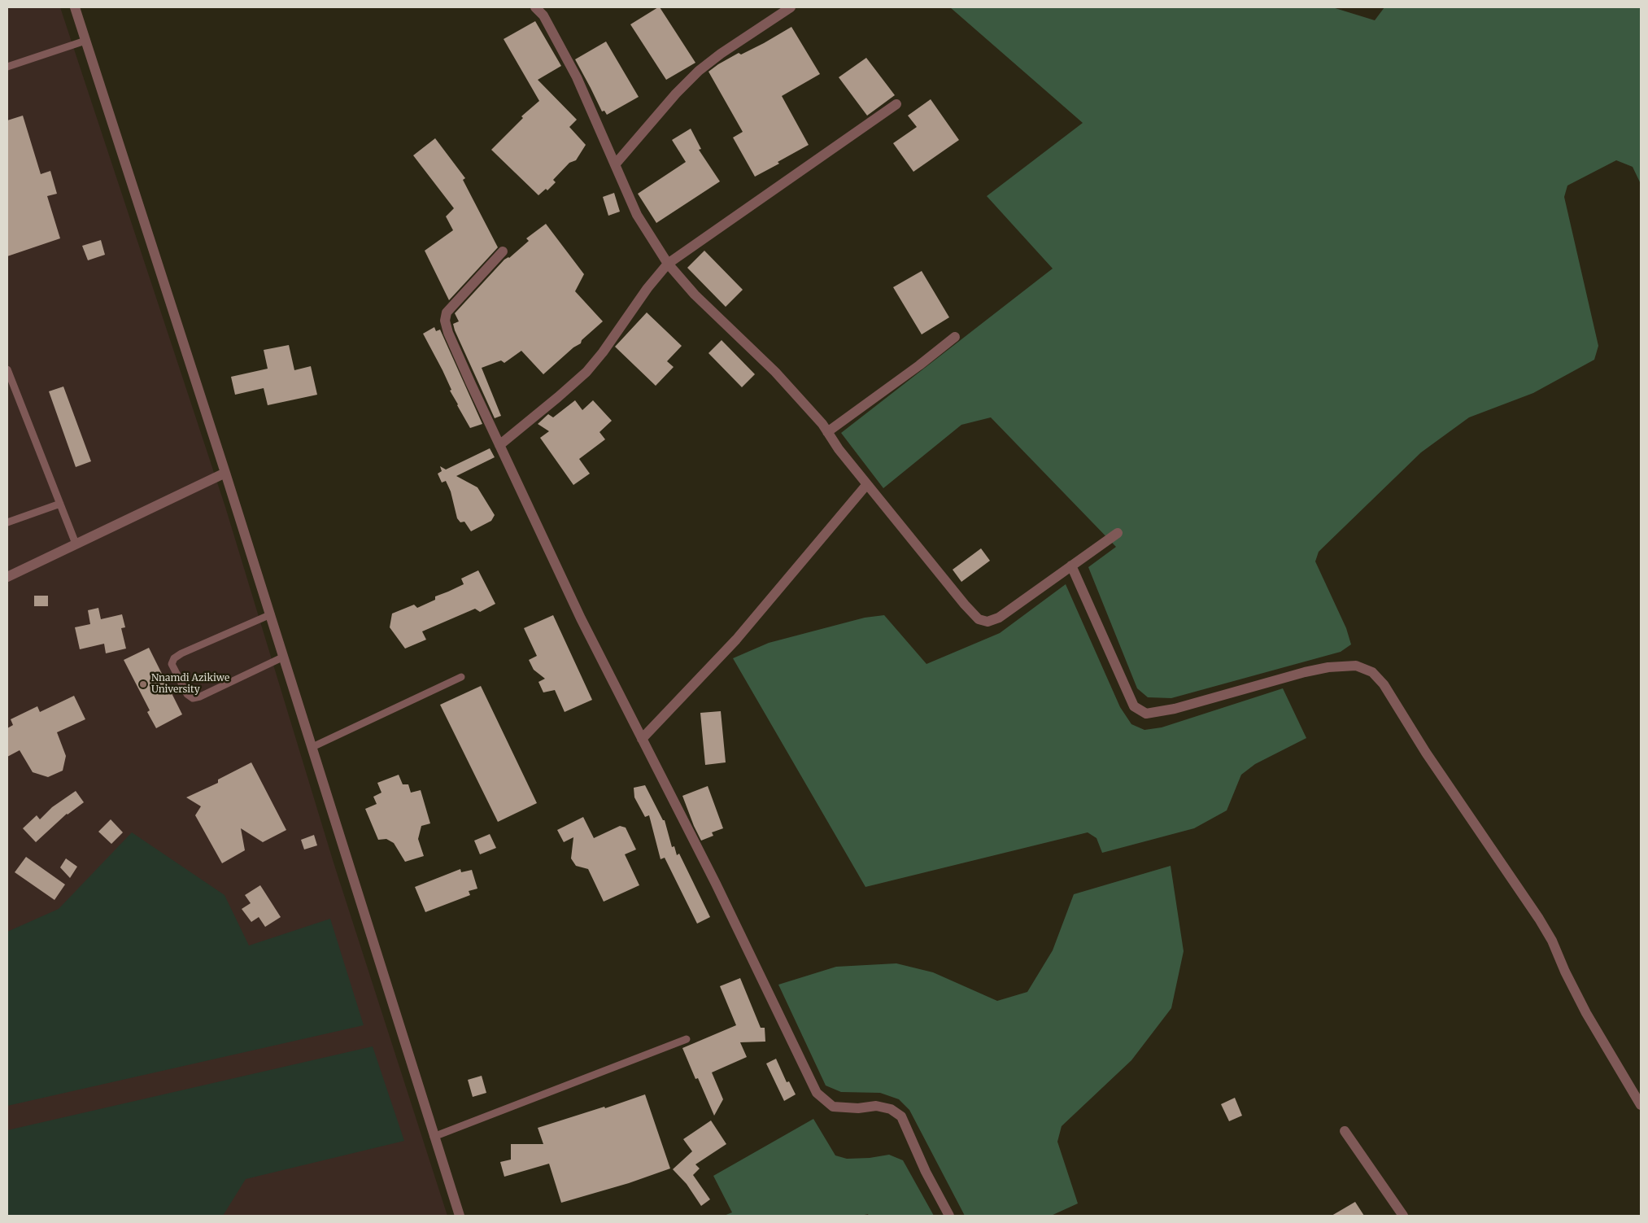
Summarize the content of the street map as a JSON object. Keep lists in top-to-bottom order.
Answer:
{
  "places": ["Nnamdi Azikiwe University"]
}
